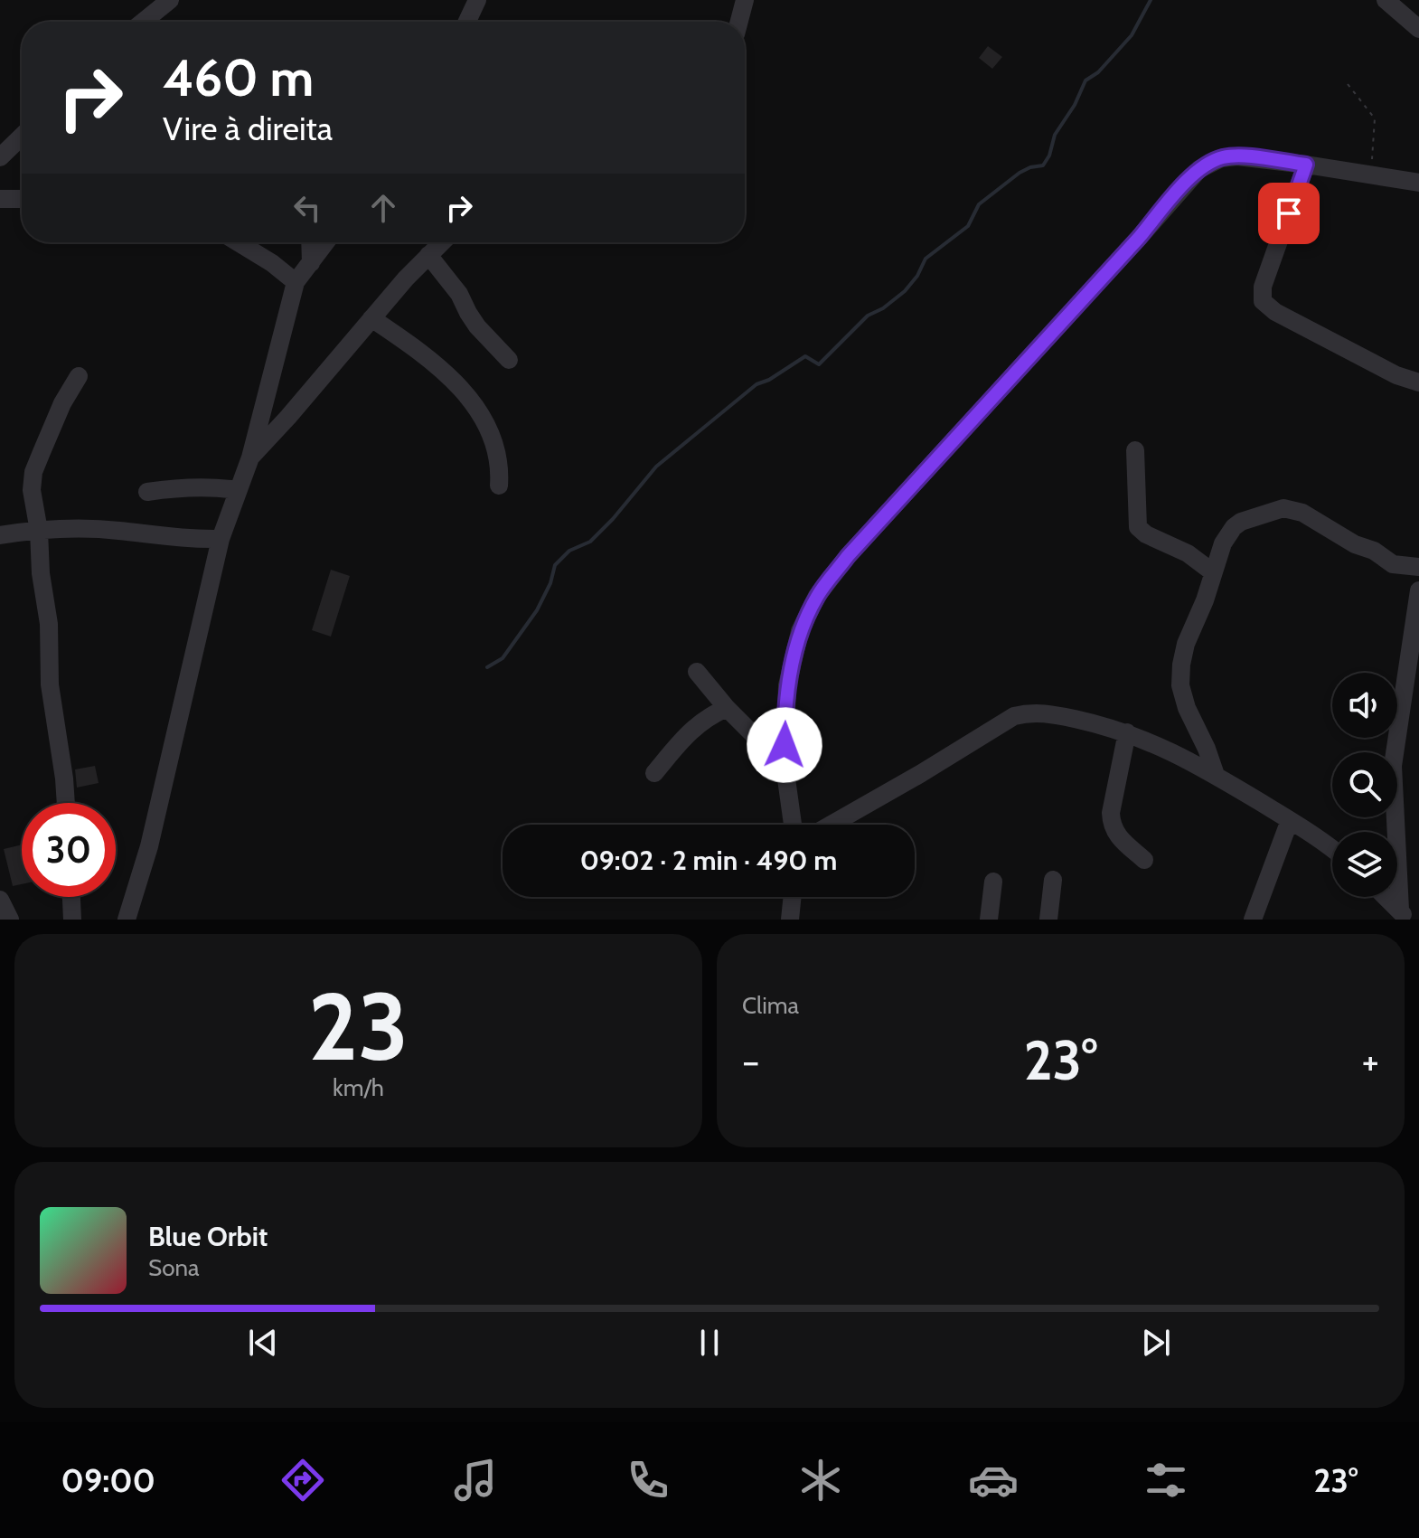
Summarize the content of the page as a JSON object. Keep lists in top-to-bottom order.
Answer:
{
  "page": {
    "turn": ["460 m", "Vire à direita"],
    "limit": "30",
    "trip": "09:02 · 2 min · 490 m",
    "tile": [
      ["23", "km/h"],
      "Clima"
    ],
    "heat": ["−", "23°", "+"],
    "song": ["Blue Orbit", "Sona"],
    "tabs": ["09:00", "23°"]
  }
}
